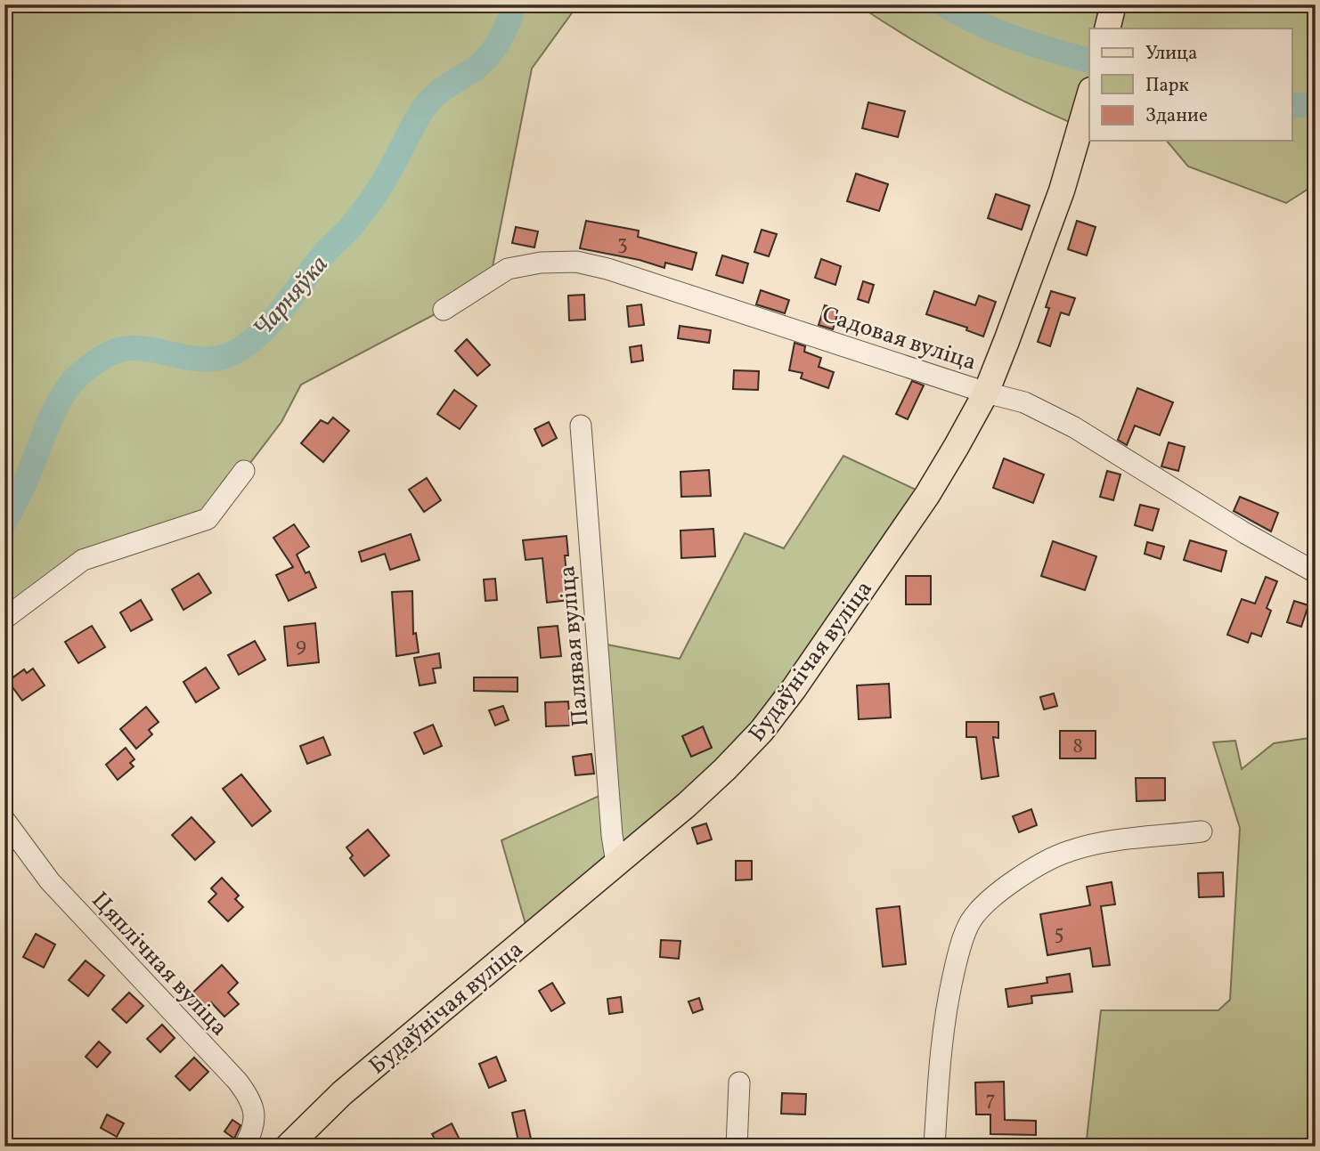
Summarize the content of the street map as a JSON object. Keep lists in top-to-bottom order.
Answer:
{
  "streets": {
    "main road": ["Будаўнічая вуліца"],
    "street": ["Садовая вуліца", "Палявая вуліца", "Цяплічная вуліца"]
  },
  "crossings": [
    ["Садовая вуліца", "Будаўнічая вуліца"],
    ["Палявая вуліца", "Будаўнічая вуліца"]
  ],
  "water": ["Чарняўка"],
  "house_numbers": [
    "3",
    "9",
    "8",
    "5",
    "7"
  ],
  "legend": ["Улица", "Парк", "Здание"]
}
